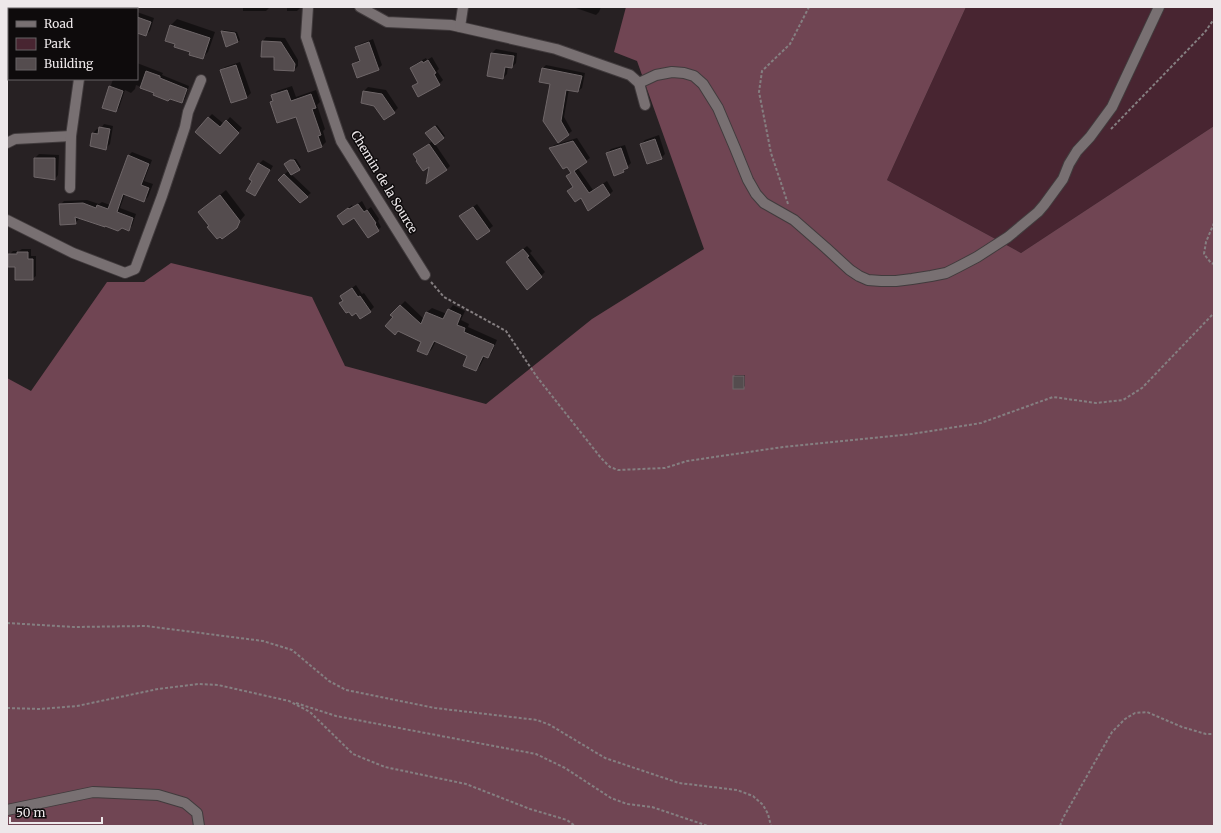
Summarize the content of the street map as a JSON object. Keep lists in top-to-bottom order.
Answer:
{
  "streets": {
    "street": ["Chemin de la Source"]
  },
  "legend": ["Road", "Park", "Building"],
  "scale_bar": "50 m"
}
